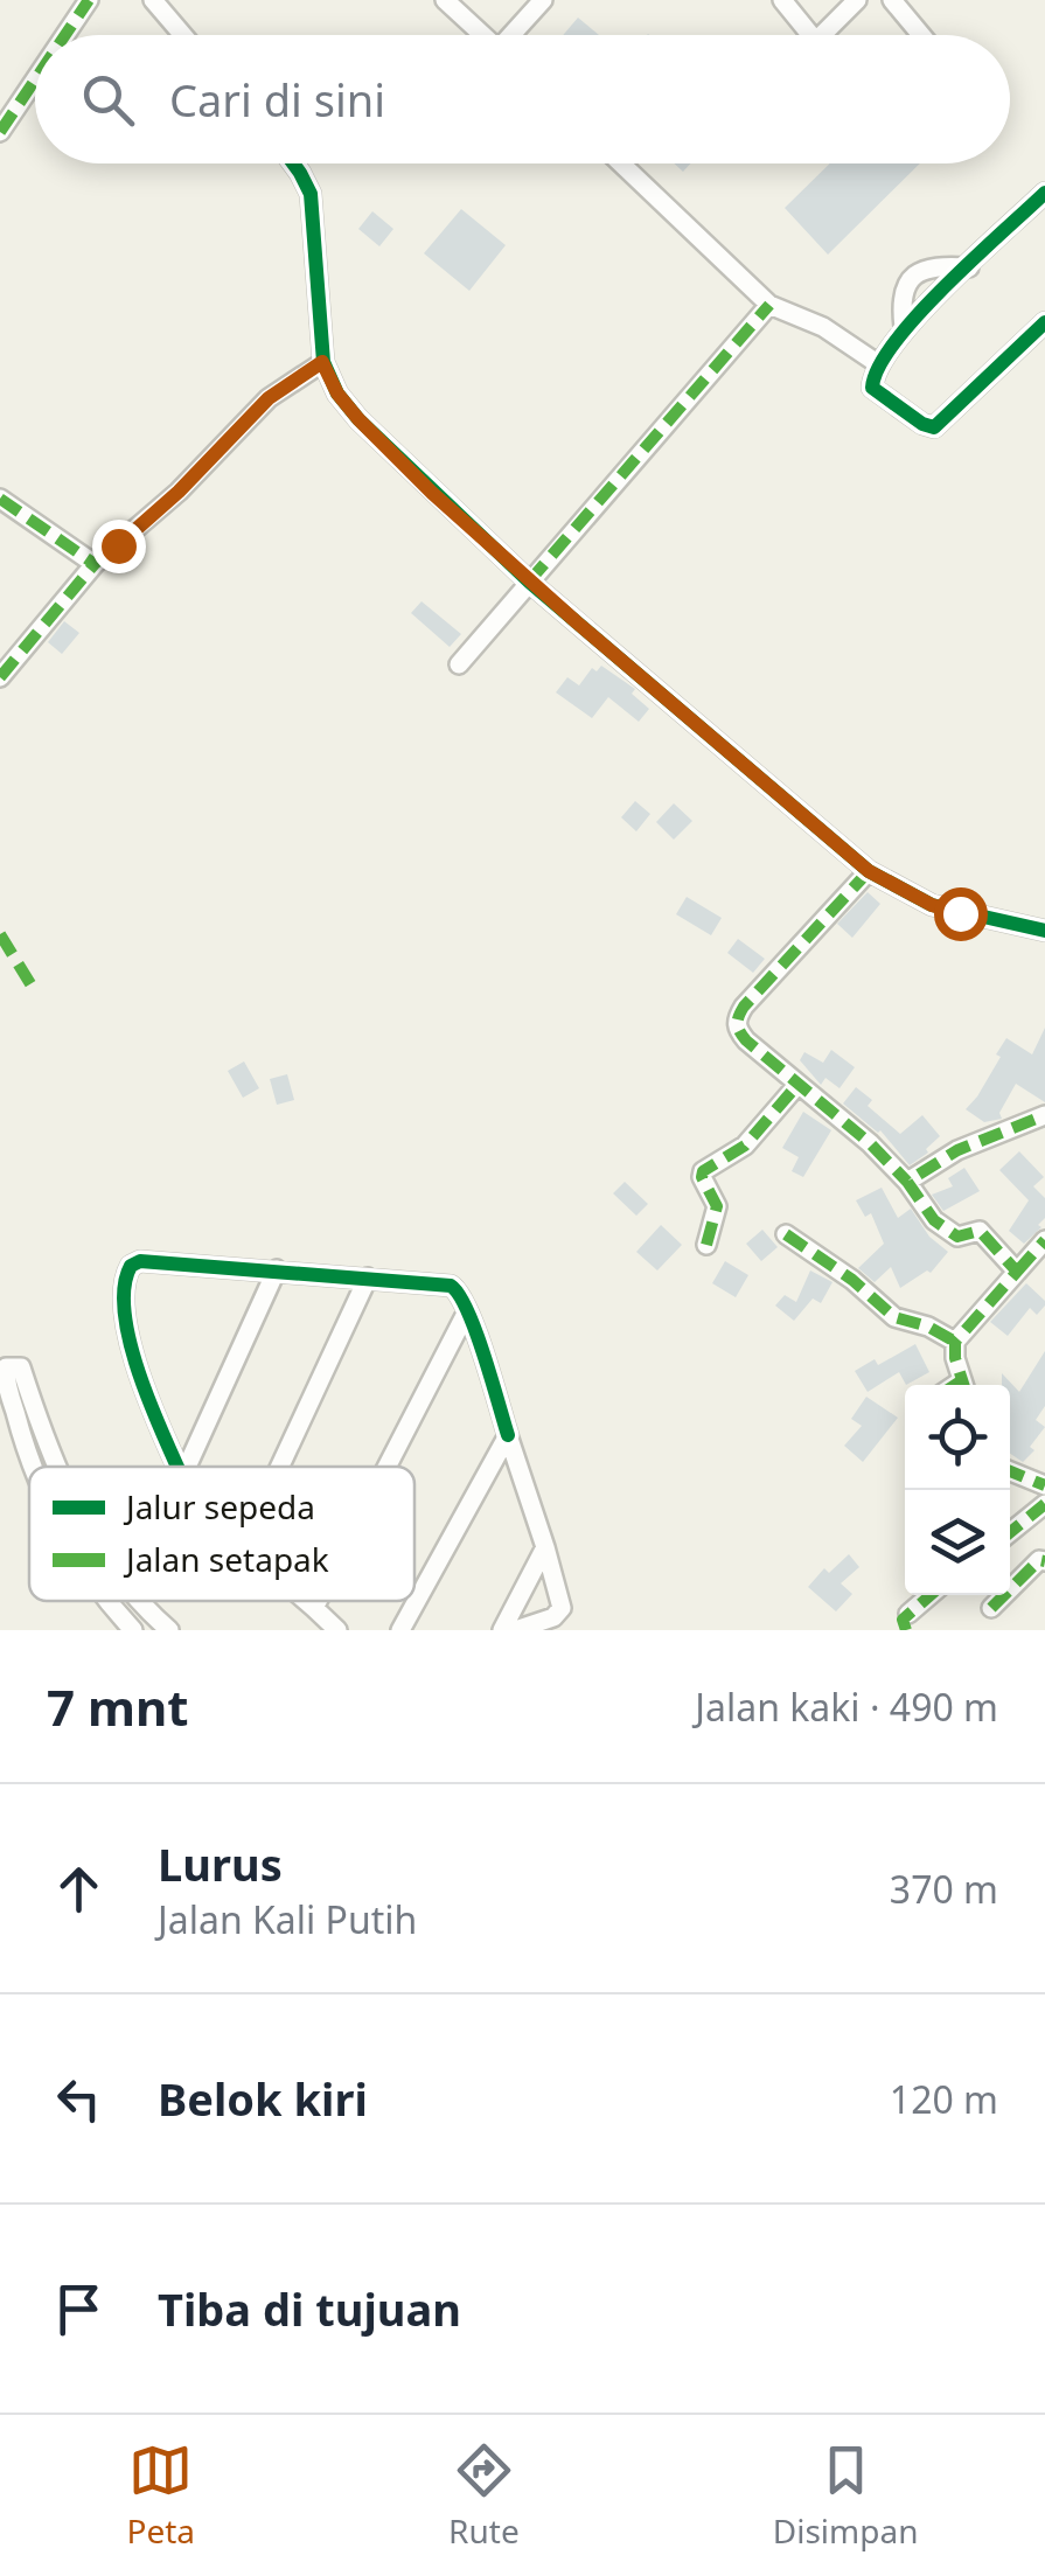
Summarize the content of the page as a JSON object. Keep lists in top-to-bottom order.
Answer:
{
  "legend": ["Jalur sepeda", "Jalan setapak"],
  "page": {
    "search": "Cari di sini",
    "heading": ["7 mnt", "Jalan kaki · 490 m"],
    "list": [
      ["Lurus", "Jalan Kali Putih", "370 m"],
      ["Belok kiri", "120 m"],
      "Tiba di tujuan"
    ],
    "nav": ["Peta", "Rute", "Disimpan"]
  }
}
